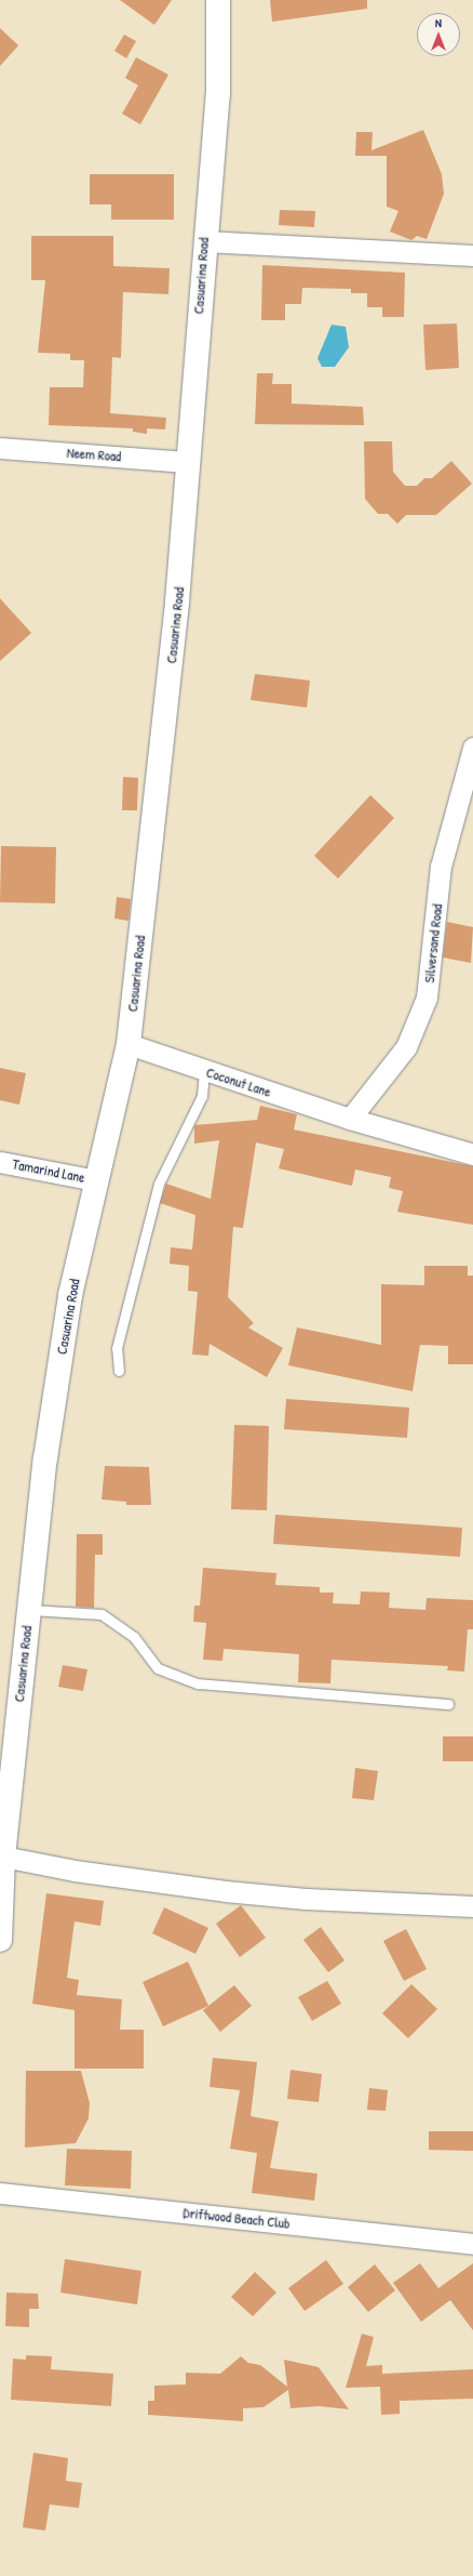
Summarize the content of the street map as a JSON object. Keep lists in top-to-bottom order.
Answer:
{
  "streets": {
    "street": [
      "Casuarina Road",
      "Neem Road",
      "Silversand Road",
      "Coconut Lane",
      "Tamarind Lane",
      "Driftwood Beach Club"
    ]
  },
  "crossings": [
    ["Casuarina Road", "Neem Road"],
    ["Casuarina Road", "Coconut Lane"],
    ["Casuarina Road", "Tamarind Lane"],
    ["Silversand Road", "Coconut Lane"]
  ],
  "north": "top"
}
